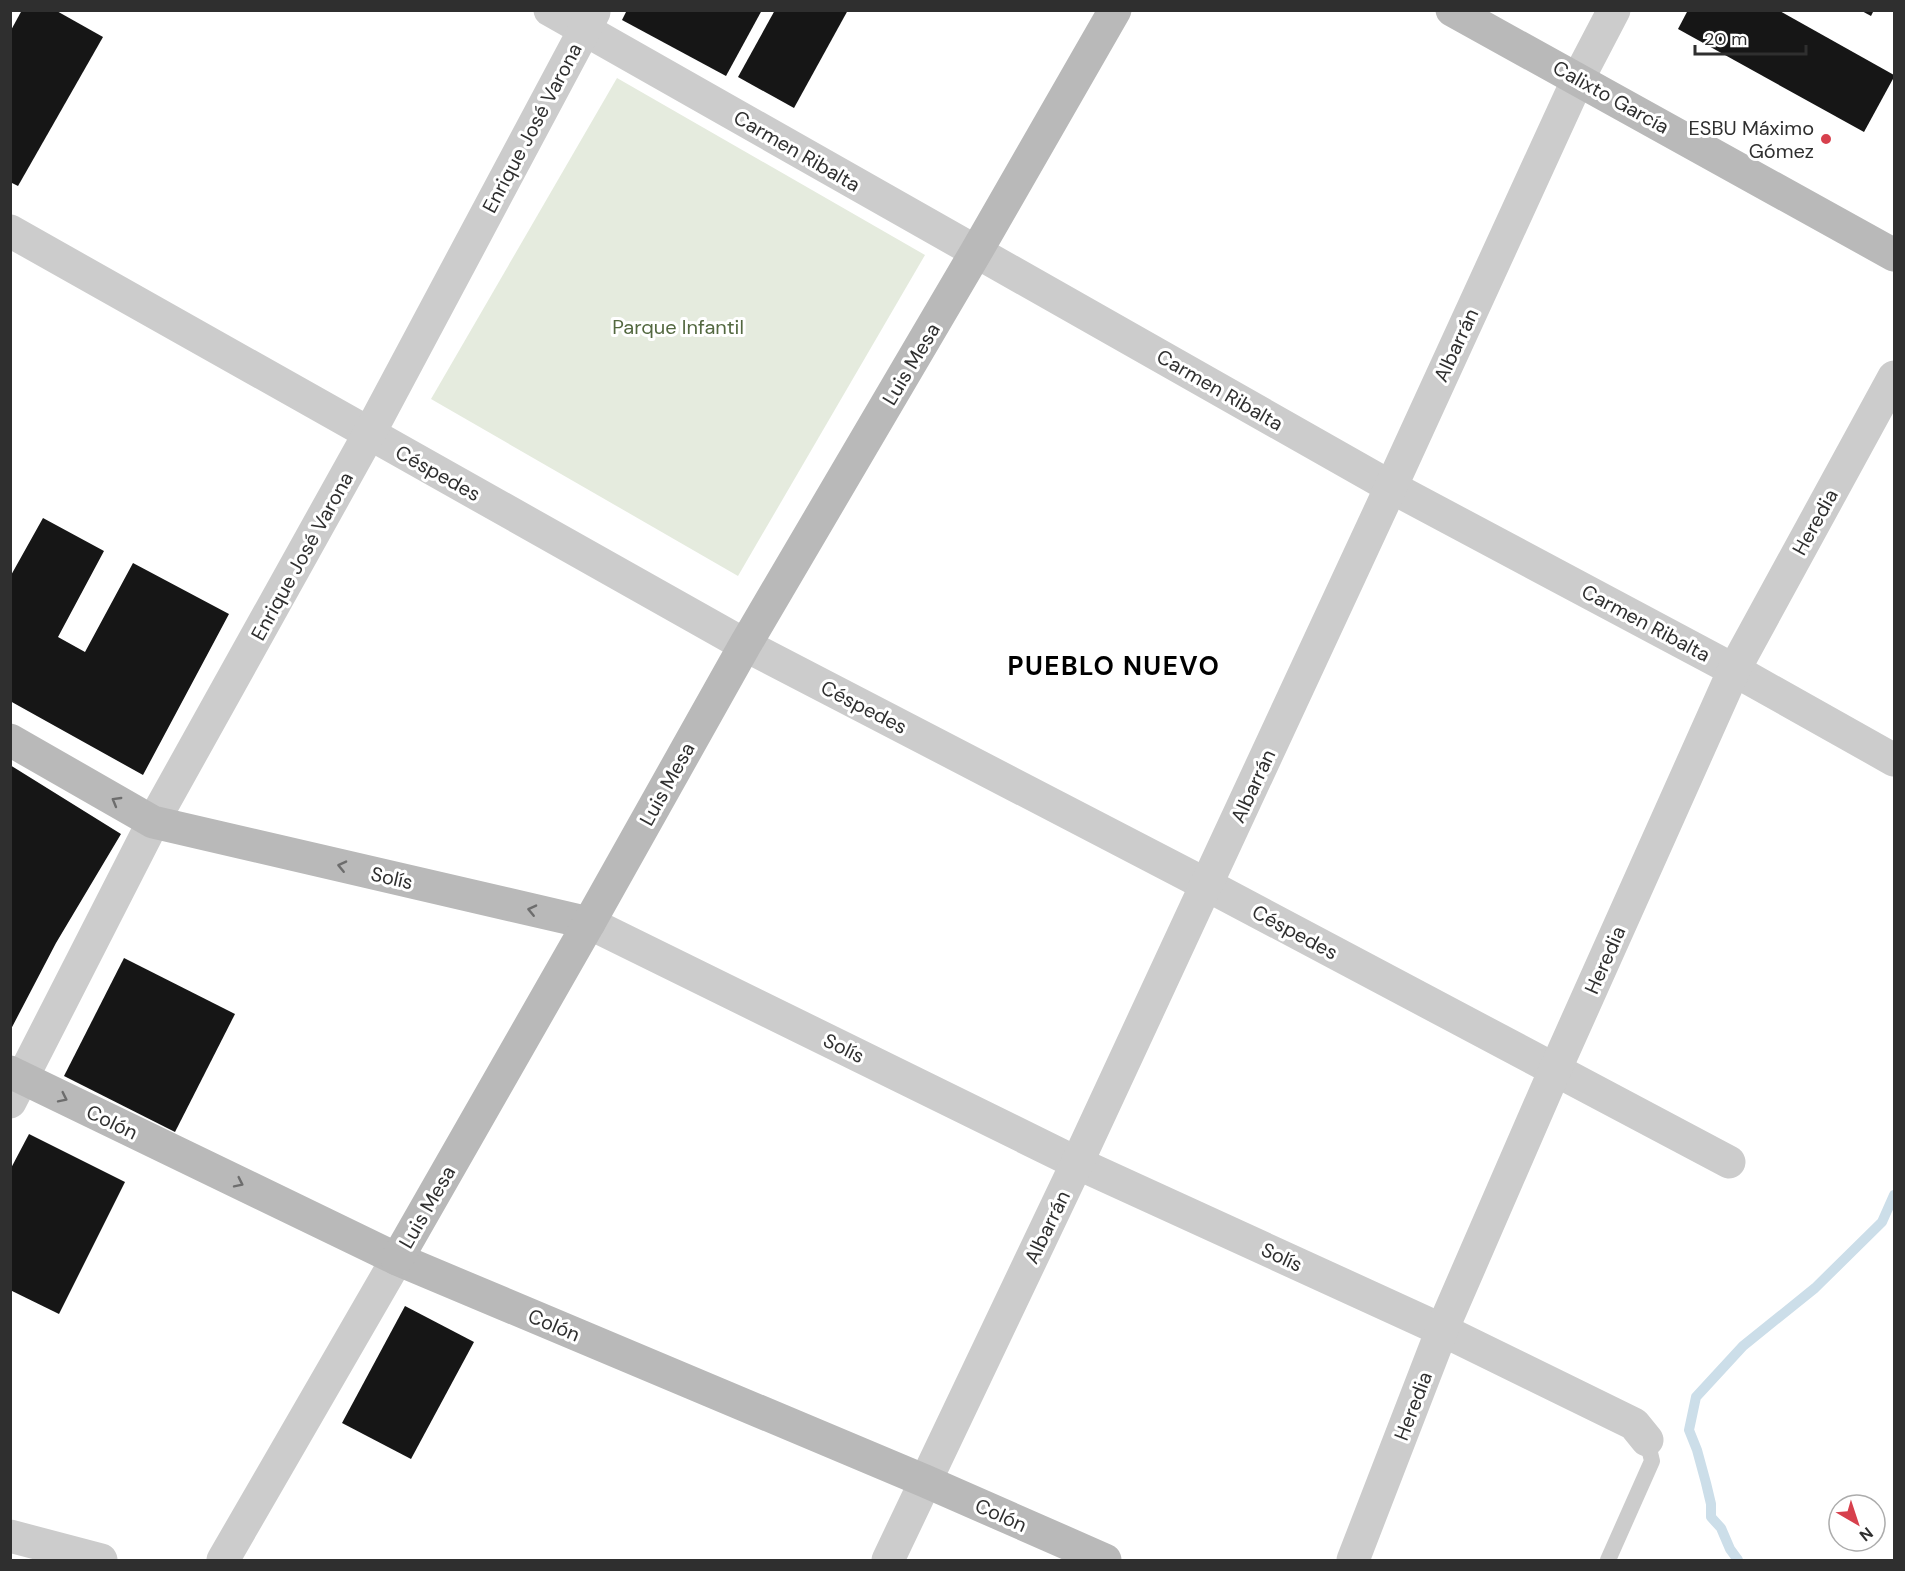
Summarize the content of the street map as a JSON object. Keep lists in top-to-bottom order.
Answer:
{
  "streets": {
    "street": [
      "Calixto García",
      "Enrique José Varona",
      "Carmen Ribalta",
      "Albarrán",
      "Luis Mesa",
      "Céspedes",
      "Heredia",
      "Solís",
      "Colón"
    ]
  },
  "crossings": [
    ["Calixto García", "Albarrán"],
    ["Enrique José Varona", "Carmen Ribalta"],
    ["Enrique José Varona", "Céspedes"],
    ["Enrique José Varona", "Solís"],
    ["Enrique José Varona", "Colón"],
    ["Carmen Ribalta", "Albarrán"],
    ["Carmen Ribalta", "Luis Mesa"],
    ["Carmen Ribalta", "Heredia"],
    ["Albarrán", "Céspedes"],
    ["Albarrán", "Solís"],
    ["Albarrán", "Colón"],
    ["Luis Mesa", "Céspedes"],
    ["Luis Mesa", "Solís"],
    ["Luis Mesa", "Colón"],
    ["Céspedes", "Heredia"],
    ["Heredia", "Solís"]
  ],
  "one_way": ["Colón"],
  "districts": ["PUEBLO NUEVO"],
  "parks": ["Parque Infantil"],
  "places": ["ESBU Máximo Gómez"],
  "scale_bar": "20 m",
  "north": "bottom right"
}
